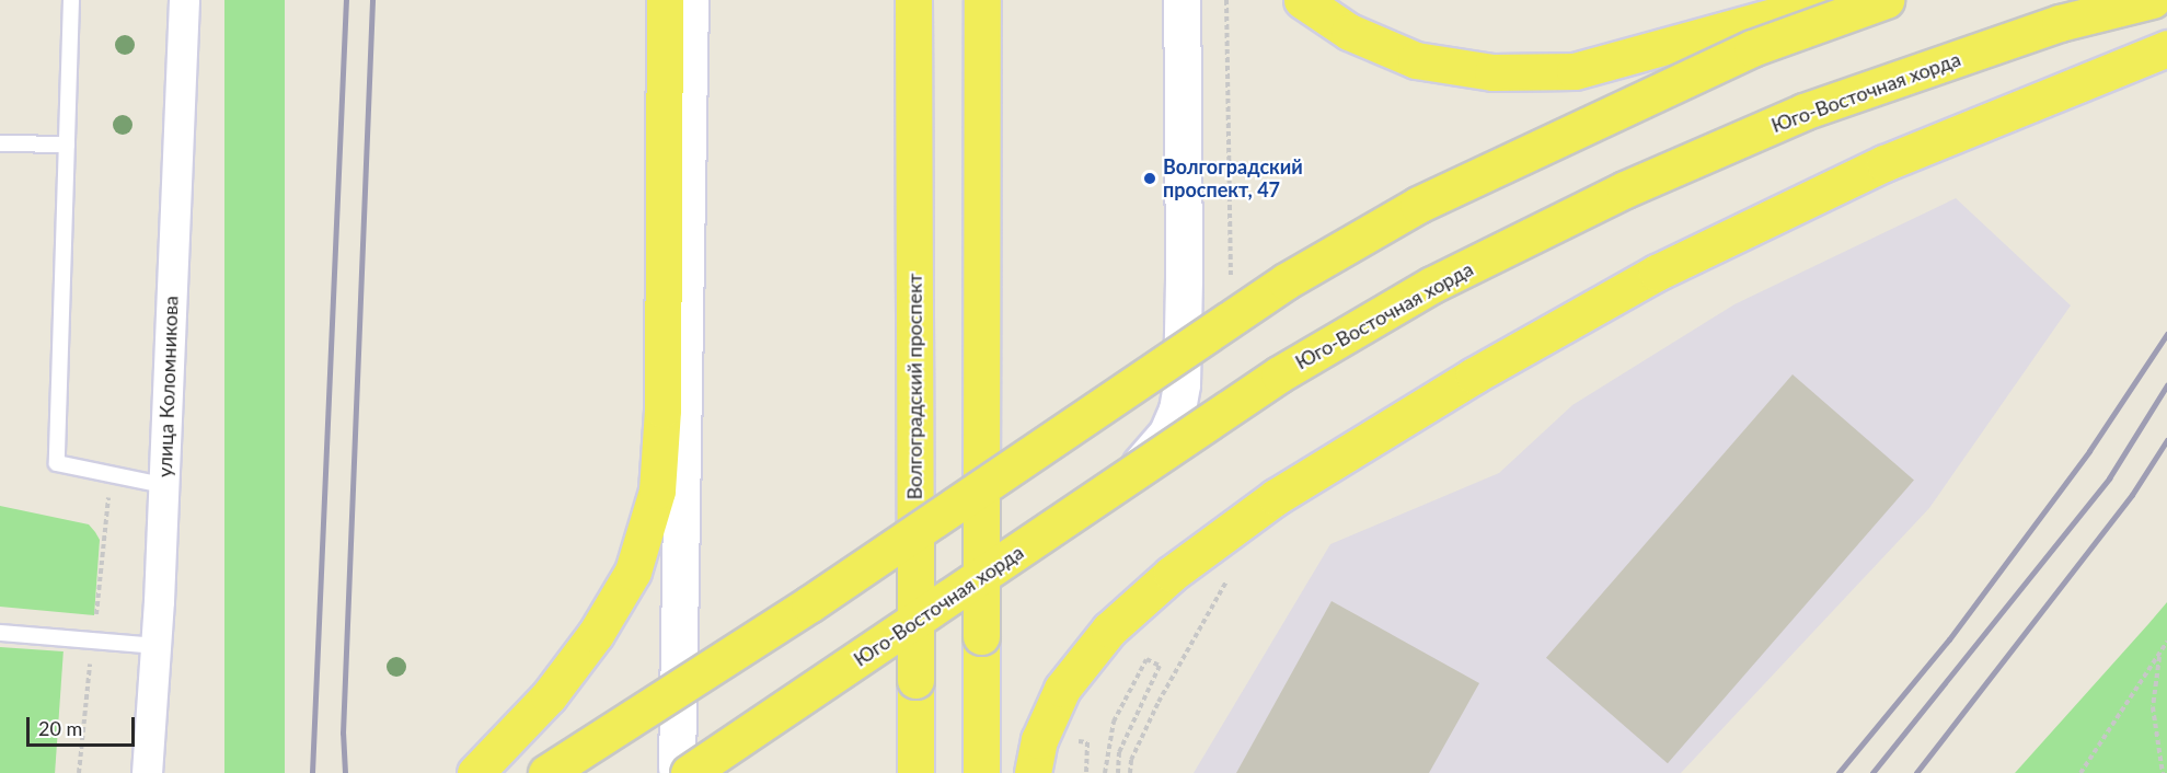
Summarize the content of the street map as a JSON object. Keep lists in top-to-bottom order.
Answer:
{
  "streets": {
    "main road": ["Юго-Восточная хорда", "Волгоградский проспект"],
    "street": ["улица Коломникова"]
  },
  "places": ["Волгоградский проспект, 47"],
  "scale_bar": "20 m"
}
